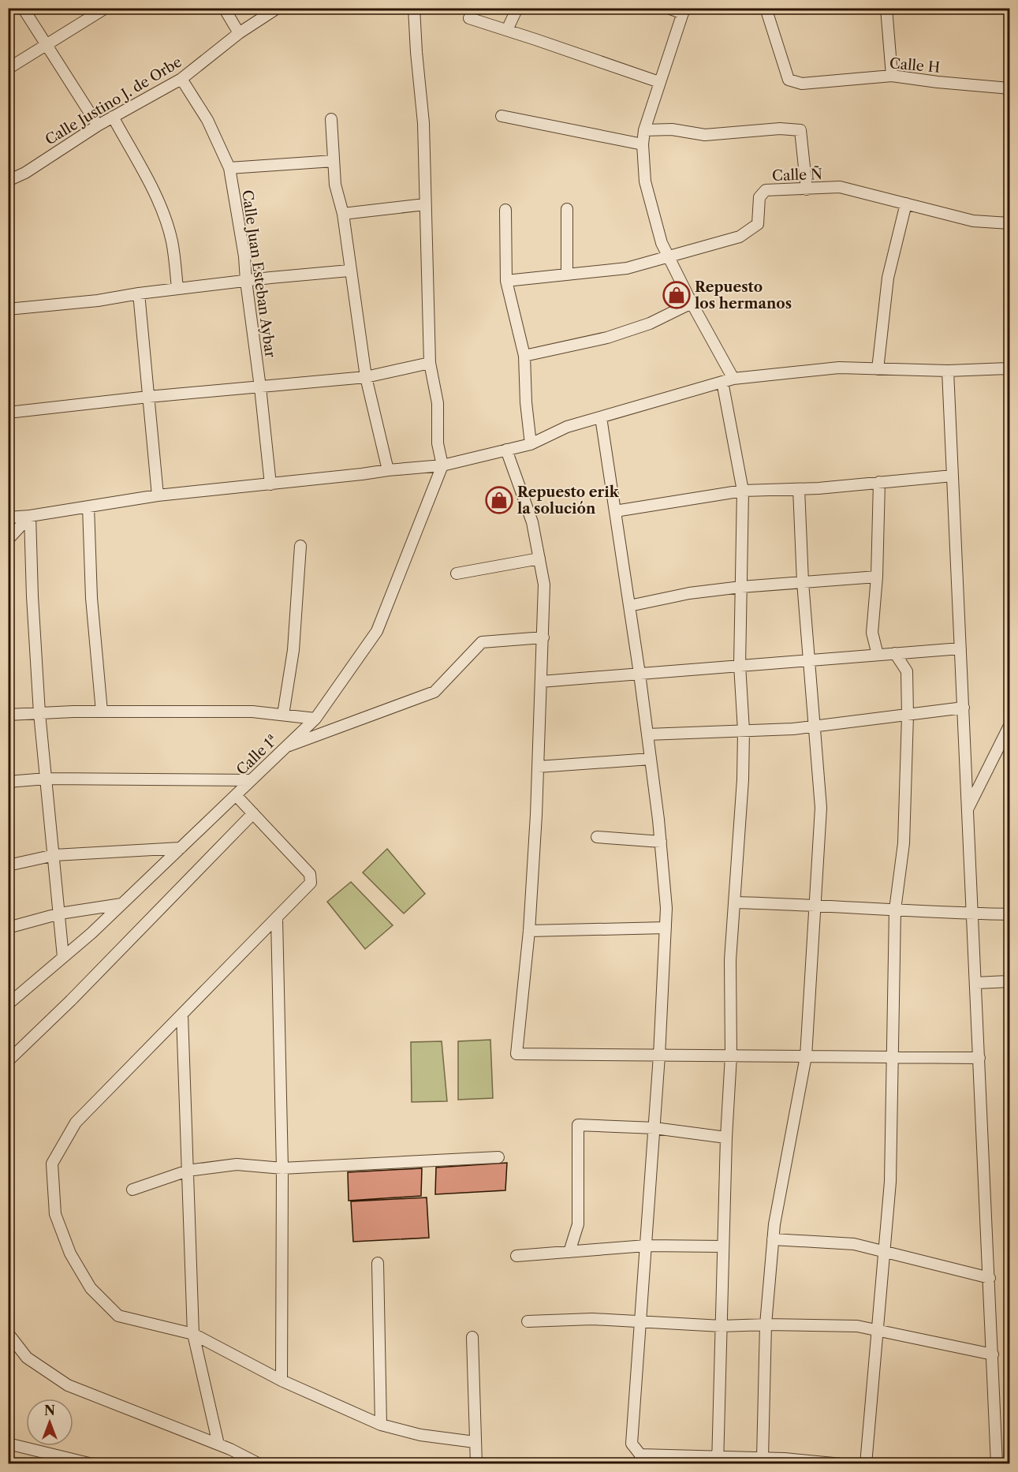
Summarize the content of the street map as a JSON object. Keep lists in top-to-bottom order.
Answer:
{
  "streets": {
    "street": [
      "Calle H",
      "Calle Justino J. de Orbe",
      "Calle Ñ",
      "Calle Juan Esteban Aybar",
      "Calle 1ª"
    ]
  },
  "crossings": [
    ["Calle Justino J. de Orbe", "Calle Juan Esteban Aybar"]
  ],
  "places": {
    "shop": ["Repuesto los hermanos", "Repuesto erik la solución"]
  },
  "north": "top"
}
